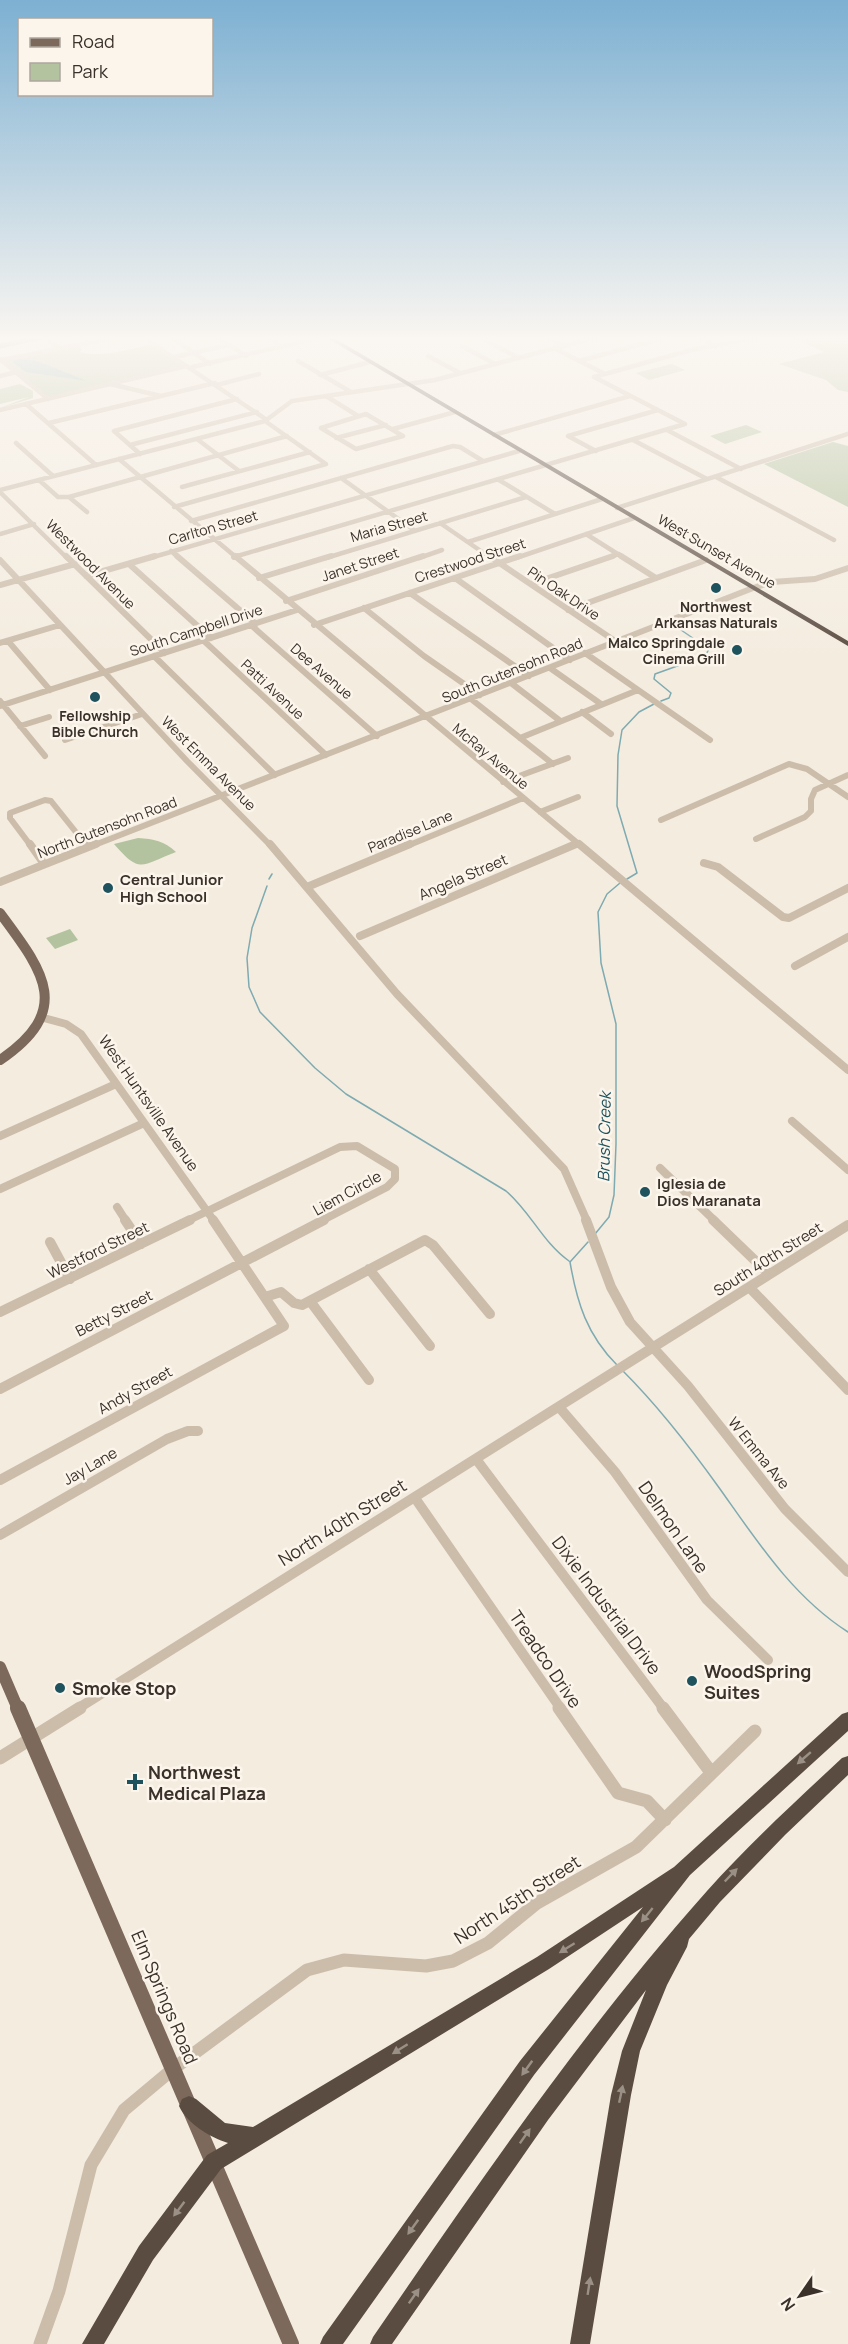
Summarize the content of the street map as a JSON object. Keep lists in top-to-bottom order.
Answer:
{
  "streets": {
    "highway": ["West Sunset Avenue"],
    "main road": ["Elm Springs Road"],
    "street": [
      "Maria Street",
      "Carlton Street",
      "Crestwood Street",
      "Westwood Avenue",
      "Janet Street",
      "Pin Oak Drive",
      "South Campbell Drive",
      "South Gutensohn Road",
      "Dee Avenue",
      "Patti Avenue",
      "McRay Avenue",
      "West Emma Avenue",
      "North Gutensohn Road",
      "Paradise Lane",
      "Angela Street",
      "West Huntsville Avenue",
      "Liem Circle",
      "Westford Street",
      "South 40th Street",
      "Betty Street",
      "Andy Street",
      "W Emma Ave",
      "Jay Lane",
      "North 40th Street",
      "Delmon Lane",
      "Dixie Industrial Drive",
      "Treadco Drive",
      "North 45th Street"
    ]
  },
  "crossings": [
    ["Maria Street", "Pin Oak Drive"],
    ["Maria Street", "McRay Avenue"],
    ["Carlton Street", "West Sunset Avenue"],
    ["Carlton Street", "Westwood Avenue"],
    ["Carlton Street", "Dee Avenue"],
    ["Carlton Street", "Patti Avenue"],
    ["Carlton Street", "McRay Avenue"],
    ["West Sunset Avenue", "Crestwood Street"],
    ["West Sunset Avenue", "South Gutensohn Road"],
    ["Crestwood Street", "Pin Oak Drive"],
    ["Crestwood Street", "McRay Avenue"],
    ["Westwood Avenue", "South Campbell Drive"],
    ["Janet Street", "McRay Avenue"],
    ["Pin Oak Drive", "South Gutensohn Road"],
    ["South Campbell Drive", "Dee Avenue"],
    ["South Campbell Drive", "Patti Avenue"],
    ["South Campbell Drive", "McRay Avenue"],
    ["South Campbell Drive", "West Emma Avenue"],
    ["South Gutensohn Road", "Dee Avenue"],
    ["South Gutensohn Road", "Patti Avenue"],
    ["South Gutensohn Road", "McRay Avenue"],
    ["South Gutensohn Road", "West Emma Avenue"],
    ["South Gutensohn Road", "North Gutensohn Road"],
    ["McRay Avenue", "Paradise Lane"],
    ["McRay Avenue", "Angela Street"],
    ["West Emma Avenue", "North Gutensohn Road"],
    ["West Emma Avenue", "Paradise Lane"],
    ["West Emma Avenue", "W Emma Ave"],
    ["West Emma Avenue", "North 40th Street"],
    ["West Huntsville Avenue", "Liem Circle"],
    ["West Huntsville Avenue", "Westford Street"],
    ["West Huntsville Avenue", "Betty Street"],
    ["West Huntsville Avenue", "Andy Street"],
    ["Liem Circle", "Westford Street"],
    ["Liem Circle", "Betty Street"],
    ["South 40th Street", "North 40th Street"],
    ["W Emma Ave", "North 40th Street"],
    ["North 40th Street", "Delmon Lane"],
    ["North 40th Street", "Dixie Industrial Drive"],
    ["North 40th Street", "Treadco Drive"],
    ["North 40th Street", "Elm Springs Road"],
    ["Dixie Industrial Drive", "North 45th Street"],
    ["Treadco Drive", "North 45th Street"],
    ["North 45th Street", "Elm Springs Road"]
  ],
  "water": ["Brush Creek"],
  "places": {
    "other": [
      "Northwest Arkansas Naturals",
      "Malco Springdale Cinema Grill",
      "Fellowship Bible Church",
      "Central Junior High School",
      "Iglesia de Dios Maranata",
      "WoodSpring Suites",
      "Smoke Stop"
    ],
    "health": ["Northwest Medical Plaza"]
  },
  "legend": ["Road", "Park"],
  "north": "bottom left"
}
